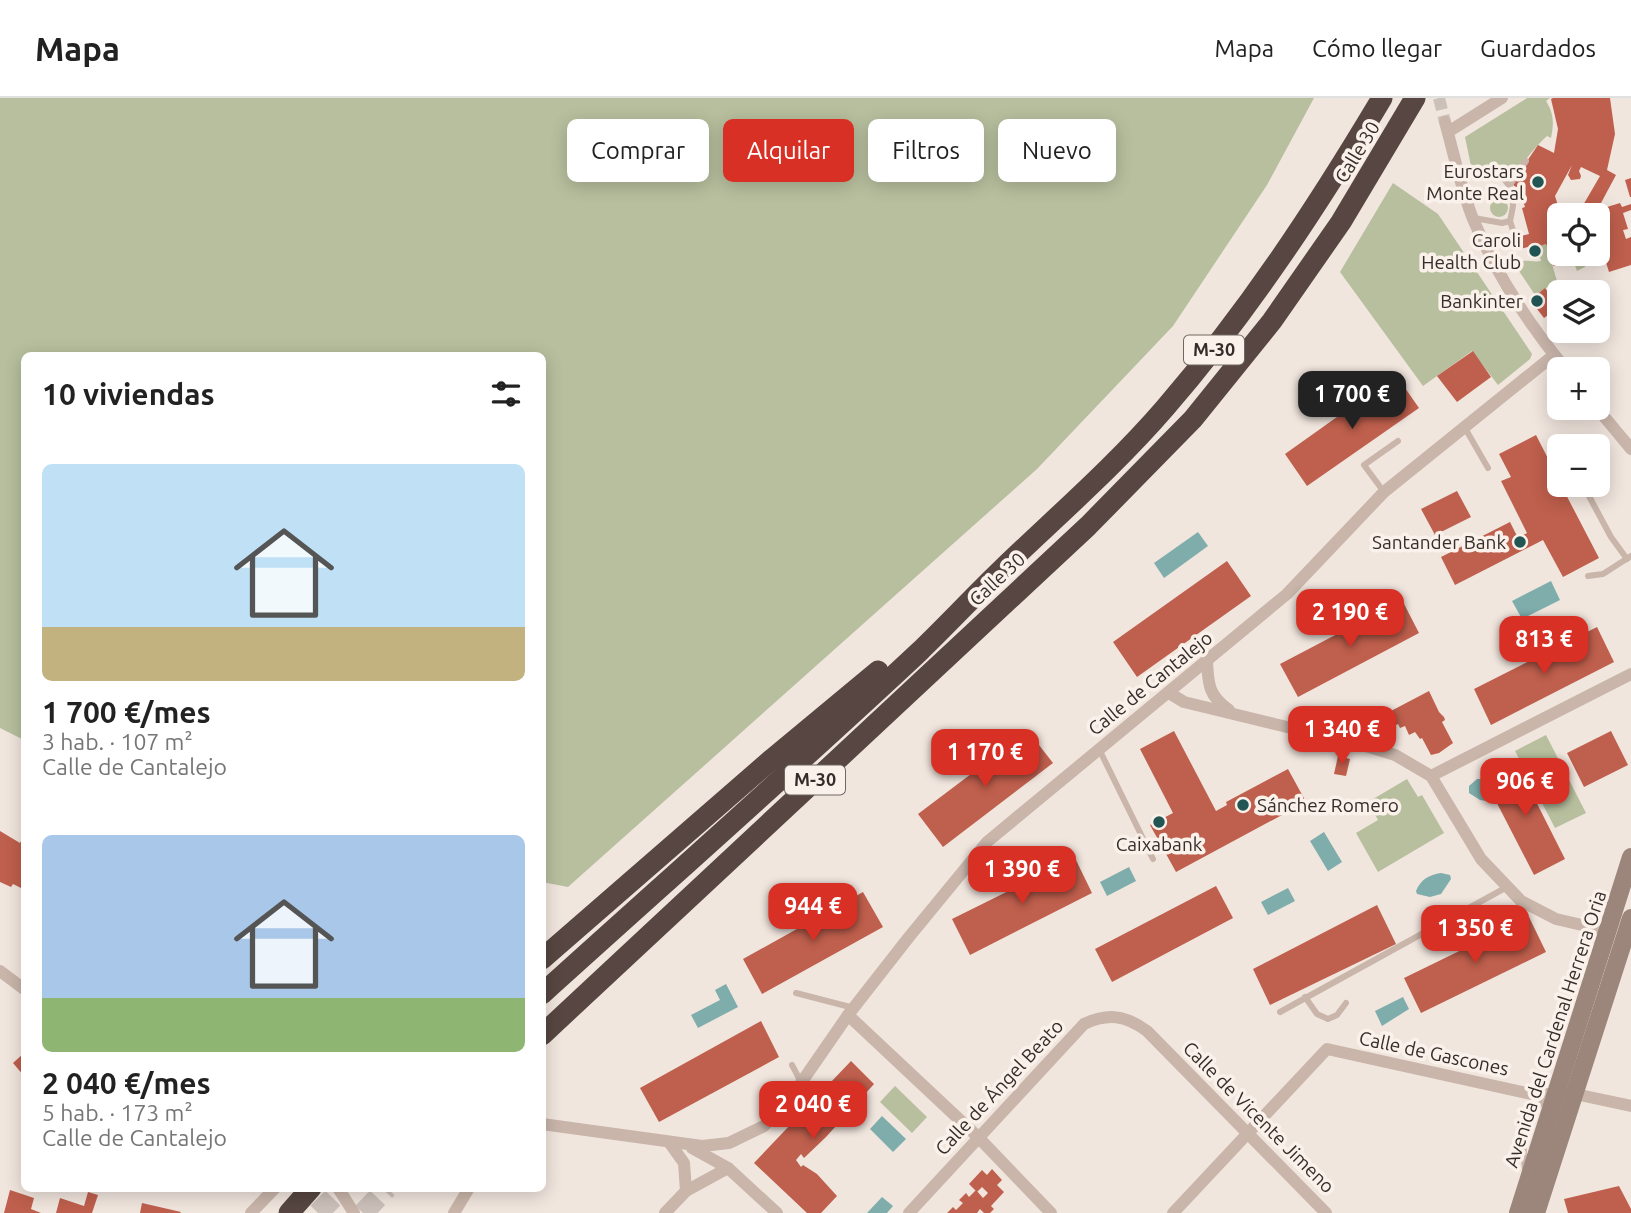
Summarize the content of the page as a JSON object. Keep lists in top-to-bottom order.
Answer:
{
  "streets": {
    "highway": ["Calle 30", "M-30"],
    "main road": ["Avenida del Cardenal Herrera Oria"],
    "street": [
      "Calle de Cantalejo",
      "Calle de Gascones",
      "Calle de Ángel Beato",
      "Calle de Vicente Jimeno"
    ]
  },
  "crossings": [
    ["Avenida del Cardenal Herrera Oria", "Calle de Gascones"],
    ["Calle de Gascones", "Calle de Vicente Jimeno"],
    ["Calle de Ángel Beato", "Calle de Vicente Jimeno"]
  ],
  "places": [
    "Eurostars Monte Real",
    "Caroli Health Club",
    "Bankinter",
    "Santander Bank",
    "Sánchez Romero",
    "Caixabank"
  ],
  "page": {
    "header": "Mapa",
    "nav": ["Mapa", "Cómo llegar", "Guardados"],
    "chip": [
      "Comprar",
      "Alquilar",
      "Filtros",
      "Nuevo"
    ],
    "map_buttons": ["+", "−"],
    "heading": "10 viviendas",
    "price": [
      "1 700 €",
      "2 190 €",
      "813 €",
      "1 340 €",
      "1 170 €",
      "906 €",
      "1 390 €",
      "944 €",
      "1 350 €",
      "2 040 €"
    ],
    "list": [
      {
        "name": "1 700 €/mes",
        "note": "3 hab. · 107 m² · Calle de Cantalejo"
      },
      {
        "name": "2 040 €/mes",
        "note": "5 hab. · 173 m² · Calle de Cantalejo"
      }
    ]
  }
}
